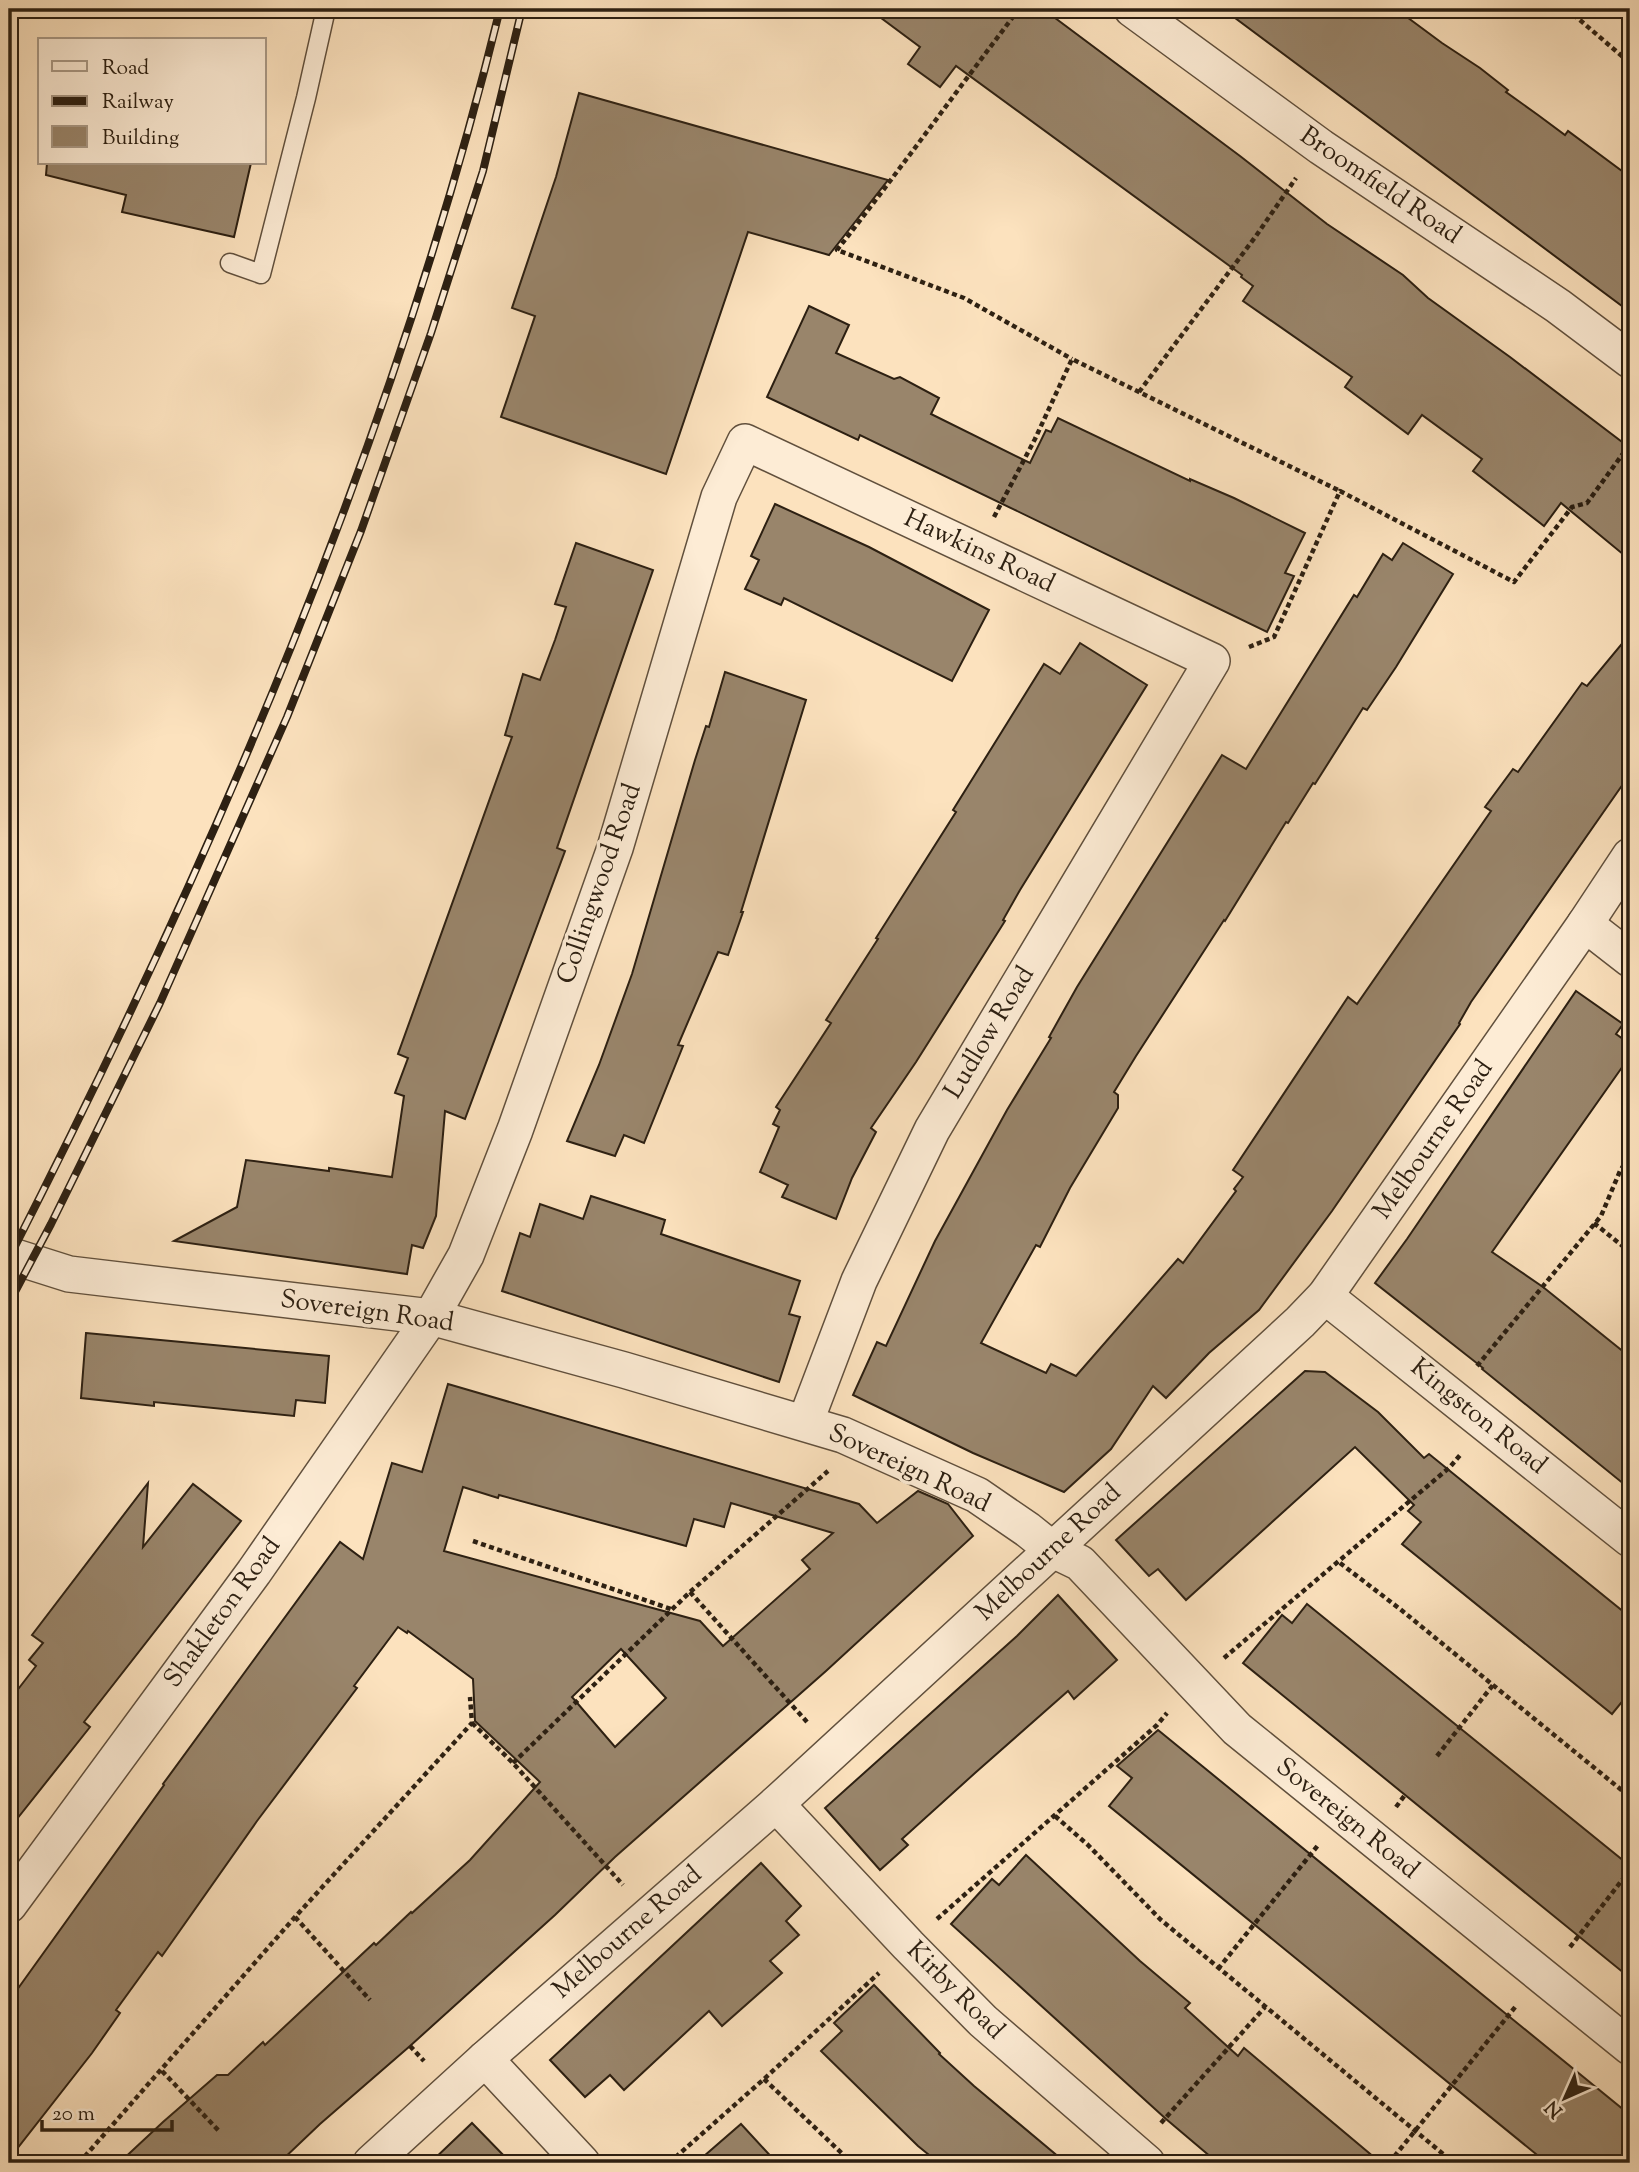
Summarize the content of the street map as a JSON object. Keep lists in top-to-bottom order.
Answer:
{
  "streets": {
    "street": [
      "Broomfield Road",
      "Hawkins Road",
      "Collingwood Road",
      "Ludlow Road",
      "Melbourne Road",
      "Sovereign Road",
      "Kingston Road",
      "Shakleton Road",
      "Kirby Road"
    ]
  },
  "crossings": [
    ["Hawkins Road", "Collingwood Road"],
    ["Hawkins Road", "Ludlow Road"],
    ["Collingwood Road", "Sovereign Road"],
    ["Collingwood Road", "Shakleton Road"],
    ["Ludlow Road", "Sovereign Road"],
    ["Melbourne Road", "Sovereign Road"],
    ["Melbourne Road", "Kingston Road"],
    ["Melbourne Road", "Kirby Road"],
    ["Sovereign Road", "Shakleton Road"]
  ],
  "legend": ["Road", "Railway", "Building"],
  "scale_bar": "20 m",
  "north": "bottom left"
}
